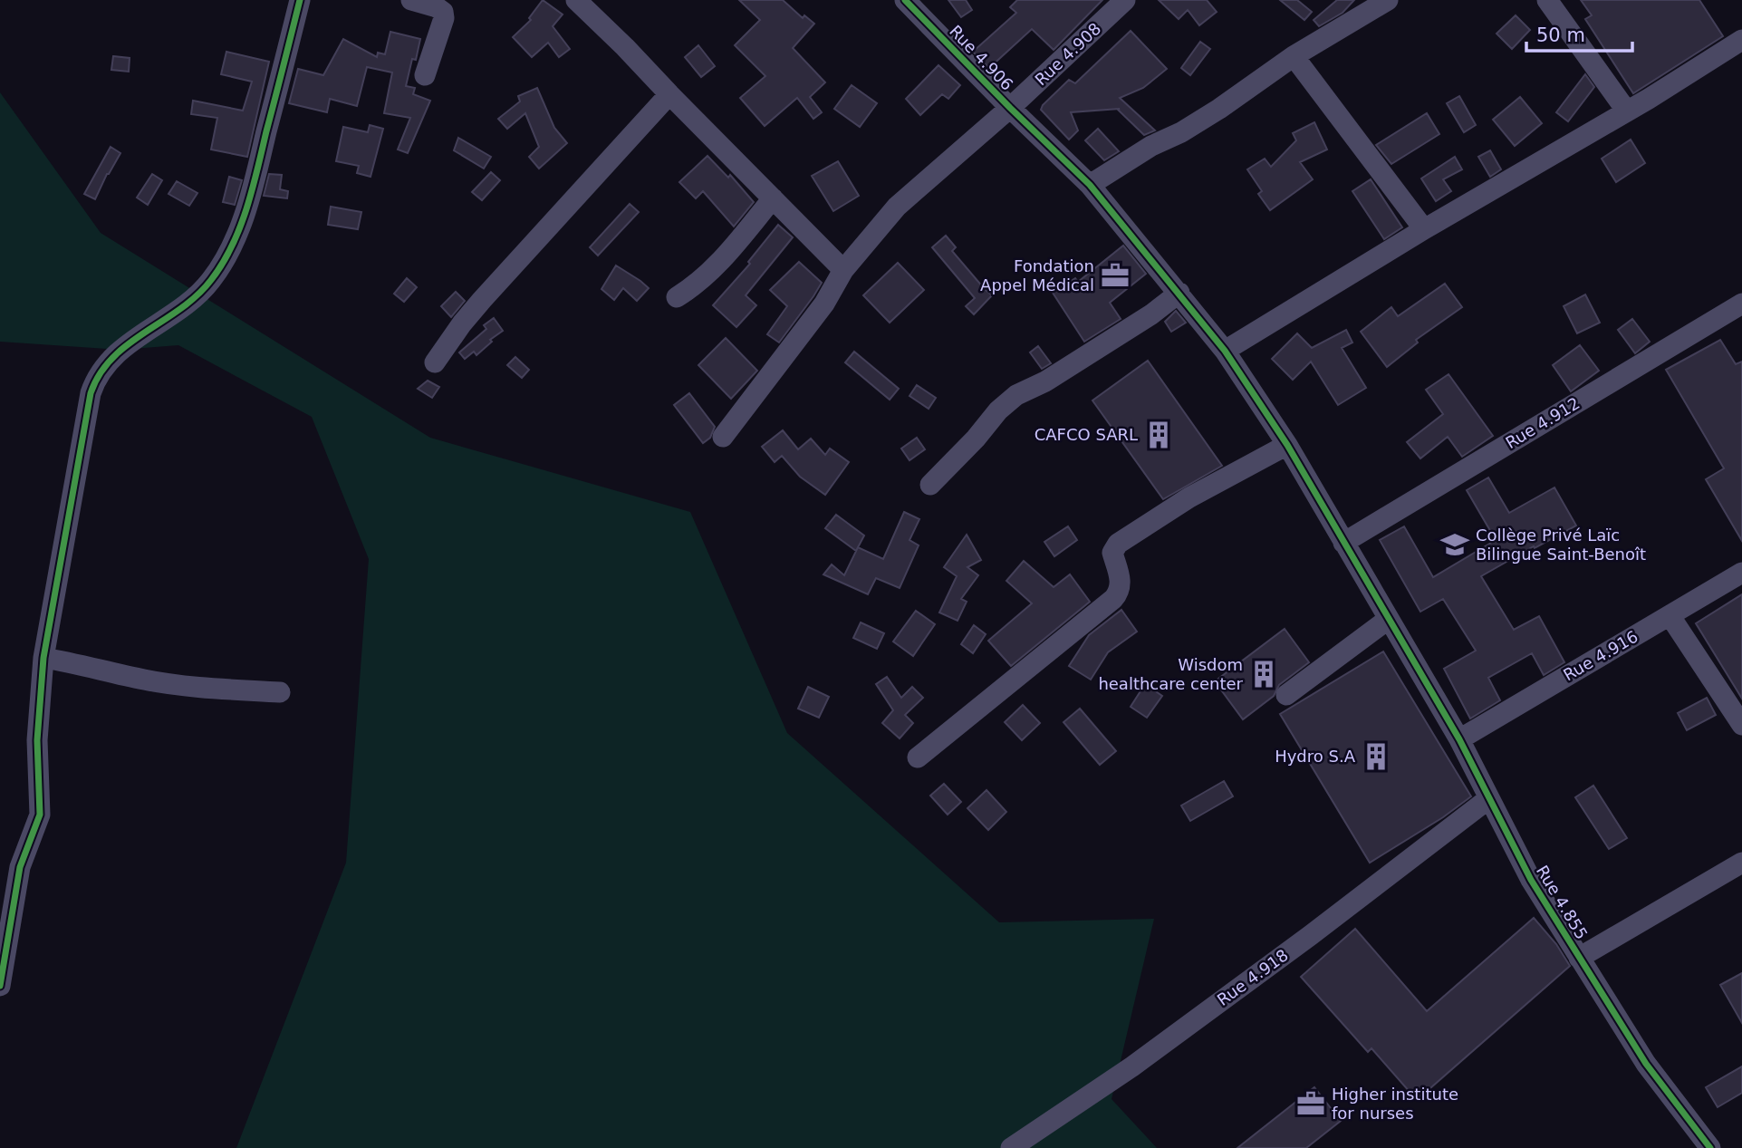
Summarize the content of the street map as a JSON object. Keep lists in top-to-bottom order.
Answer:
{
  "streets": {
    "street": [
      "Rue 4.908",
      "Rue 4.906",
      "Rue 4.912",
      "Rue 4.916",
      "Rue 4.855",
      "Rue 4.918"
    ]
  },
  "crossings": [
    ["Rue 4.908", "Rue 4.906"],
    ["Rue 4.906", "Rue 4.855"],
    ["Rue 4.912", "Rue 4.855"],
    ["Rue 4.916", "Rue 4.855"],
    ["Rue 4.855", "Rue 4.918"]
  ],
  "places": {
    "office": ["Fondation Appel Médical", "Higher institute for nurses"],
    "building": ["CAFCO SARL", "Wisdom healthcare center", "Hydro S.A"],
    "school or university": ["Collège Privé Laïc Bilingue Saint-Benoît"]
  },
  "scale_bar": "50 m"
}
